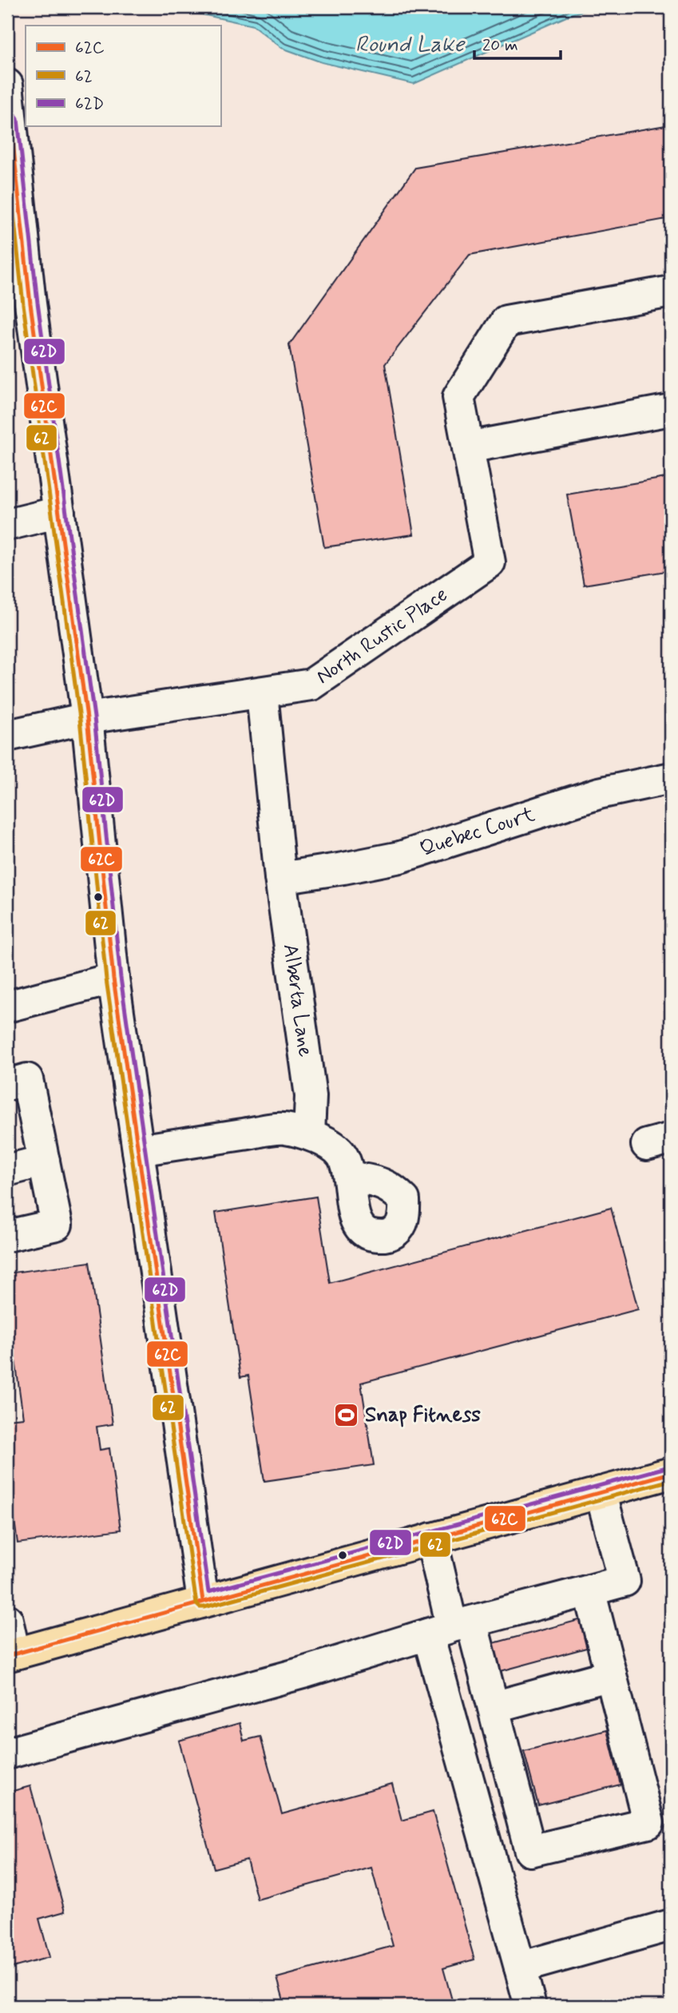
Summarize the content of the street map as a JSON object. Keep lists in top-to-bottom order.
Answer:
{
  "streets": {
    "street": ["North Rustic Place", "Quebec Court", "Alberta Lane"]
  },
  "crossings": [
    ["North Rustic Place", "Alberta Lane"],
    ["Quebec Court", "Alberta Lane"]
  ],
  "water": ["Round Lake"],
  "places": {
    "sports": ["Snap Fitness"]
  },
  "lines": ["transit line 62D", "transit line 62C", "transit line 62"],
  "legend": ["62C", "62", "62D"],
  "scale_bar": "20 m"
}
